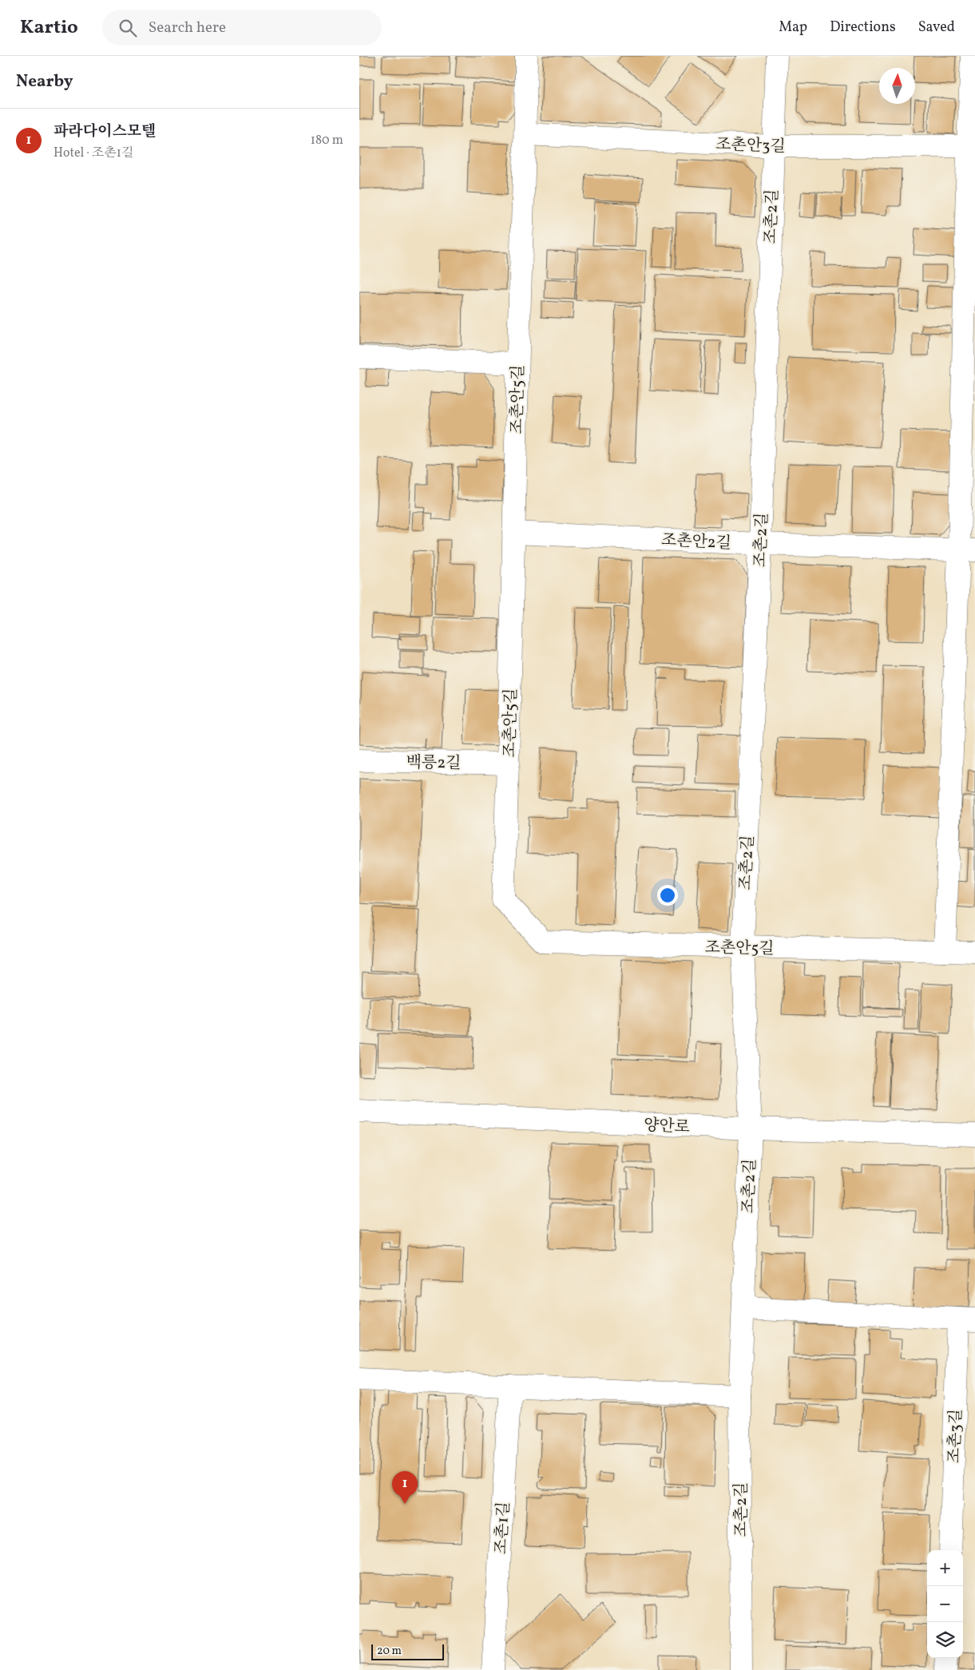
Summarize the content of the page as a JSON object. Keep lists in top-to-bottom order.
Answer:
{
  "streets": {
    "street": [
      "조촌안3길",
      "조촌2길",
      "조촌안5길",
      "조촌안2길",
      "백릉2길",
      "양안로",
      "조촌3길",
      "조촌1길"
    ]
  },
  "crossings": [
    ["조촌안3길", "조촌2길"],
    ["조촌안3길", "조촌안5길"],
    ["조촌2길", "조촌안5길"],
    ["조촌2길", "조촌안2길"],
    ["조촌2길", "양안로"],
    ["조촌안5길", "조촌안2길"],
    ["조촌안5길", "백릉2길"]
  ],
  "scale_bar": "20 m",
  "north": "top",
  "page": {
    "header": "Kartio",
    "search": "Search here",
    "nav": ["Map", "Directions", "Saved"],
    "heading": "Nearby",
    "list": [
      {
        "mark": "1",
        "name": "파라다이스모텔",
        "note": "Hotel · 조촌1길",
        "value": "180 m"
      }
    ],
    "pins": "1",
    "map_buttons": ["+", "−"],
    "scale": "20 m"
  }
}
